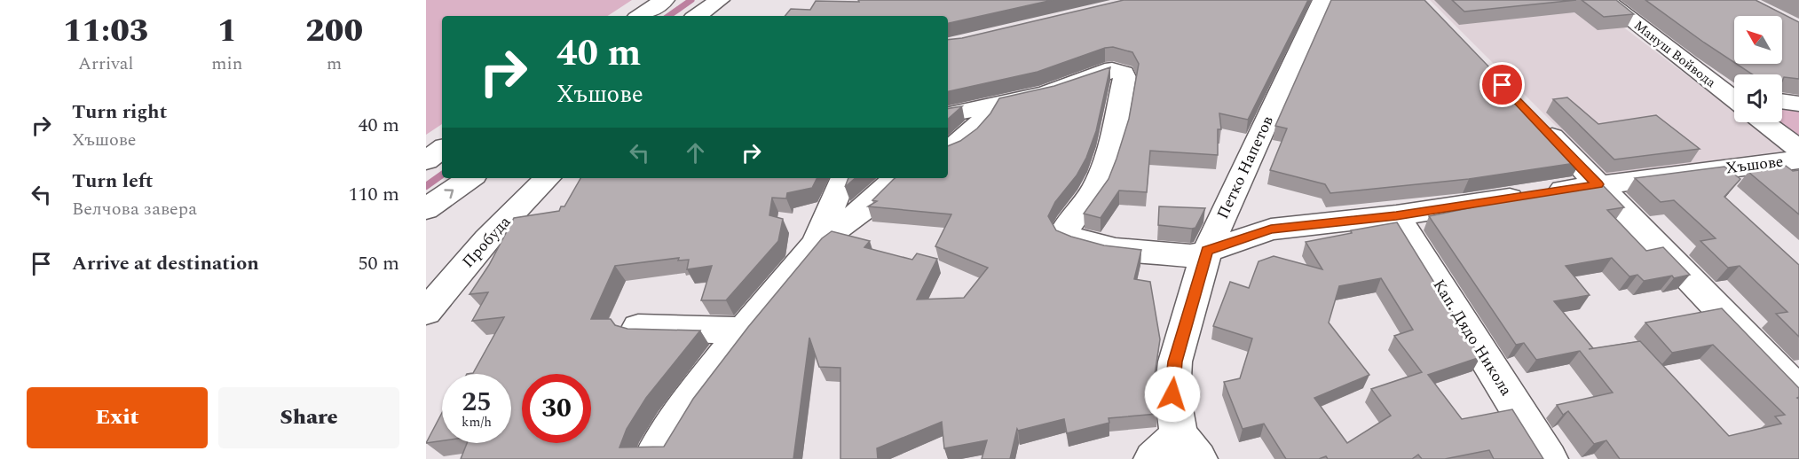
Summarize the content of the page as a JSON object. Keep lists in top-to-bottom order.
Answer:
{
  "streets": {
    "main road": [
      "Mануш Войвода",
      "Хъшове",
      "Петко Напетов",
      "Прoбудa",
      "Кап. Дядо Никола"
    ]
  },
  "crossings": [
    ["Хъшове", "Петко Напетов"],
    ["Хъшове", "Кап. Дядо Никола"]
  ],
  "north": "top left",
  "page": {
    "eta": [
      "11:03",
      "Arrival",
      "1",
      "min",
      "200",
      "m"
    ],
    "turn": ["40 m", "Хъшове"],
    "list": [
      {
        "name": "Turn right",
        "note": "Хъшове",
        "value": "40 m"
      },
      {
        "name": "Turn left",
        "note": "Велчова завера",
        "value": "110 m"
      },
      {
        "name": "Arrive at destination",
        "value": "50 m"
      }
    ],
    "speed": "25 km/h",
    "limit": "30",
    "buttons": ["Exit", "Share"]
  }
}
